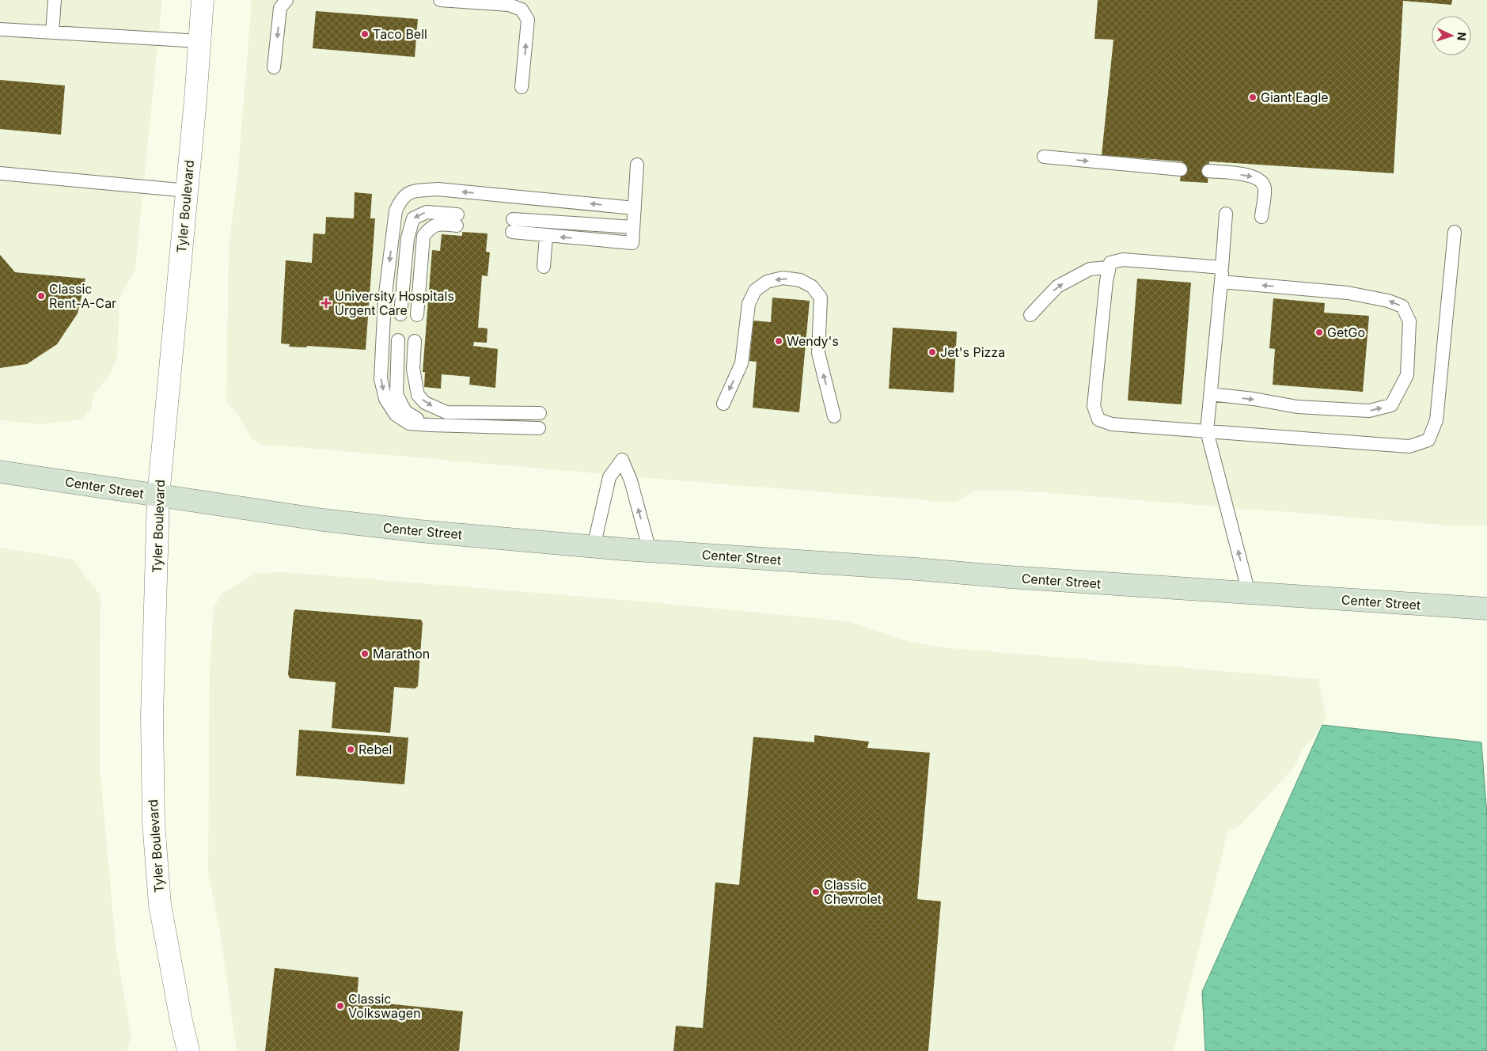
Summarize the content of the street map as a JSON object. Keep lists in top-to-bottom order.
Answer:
{
  "streets": {
    "main road": ["Center Street"],
    "street": ["Tyler Boulevard"]
  },
  "crossings": [
    ["Tyler Boulevard", "Center Street"]
  ],
  "places": {
    "other": [
      "Taco Bell",
      "Giant Eagle",
      "Classic Rent-A-Car",
      "GetGo",
      "Wendy's",
      "Jet's Pizza",
      "Marathon",
      "Rebel",
      "Classic Chevrolet",
      "Classic Volkswagen"
    ],
    "health": ["University Hospitals Urgent Care"]
  },
  "north": "right"
}
